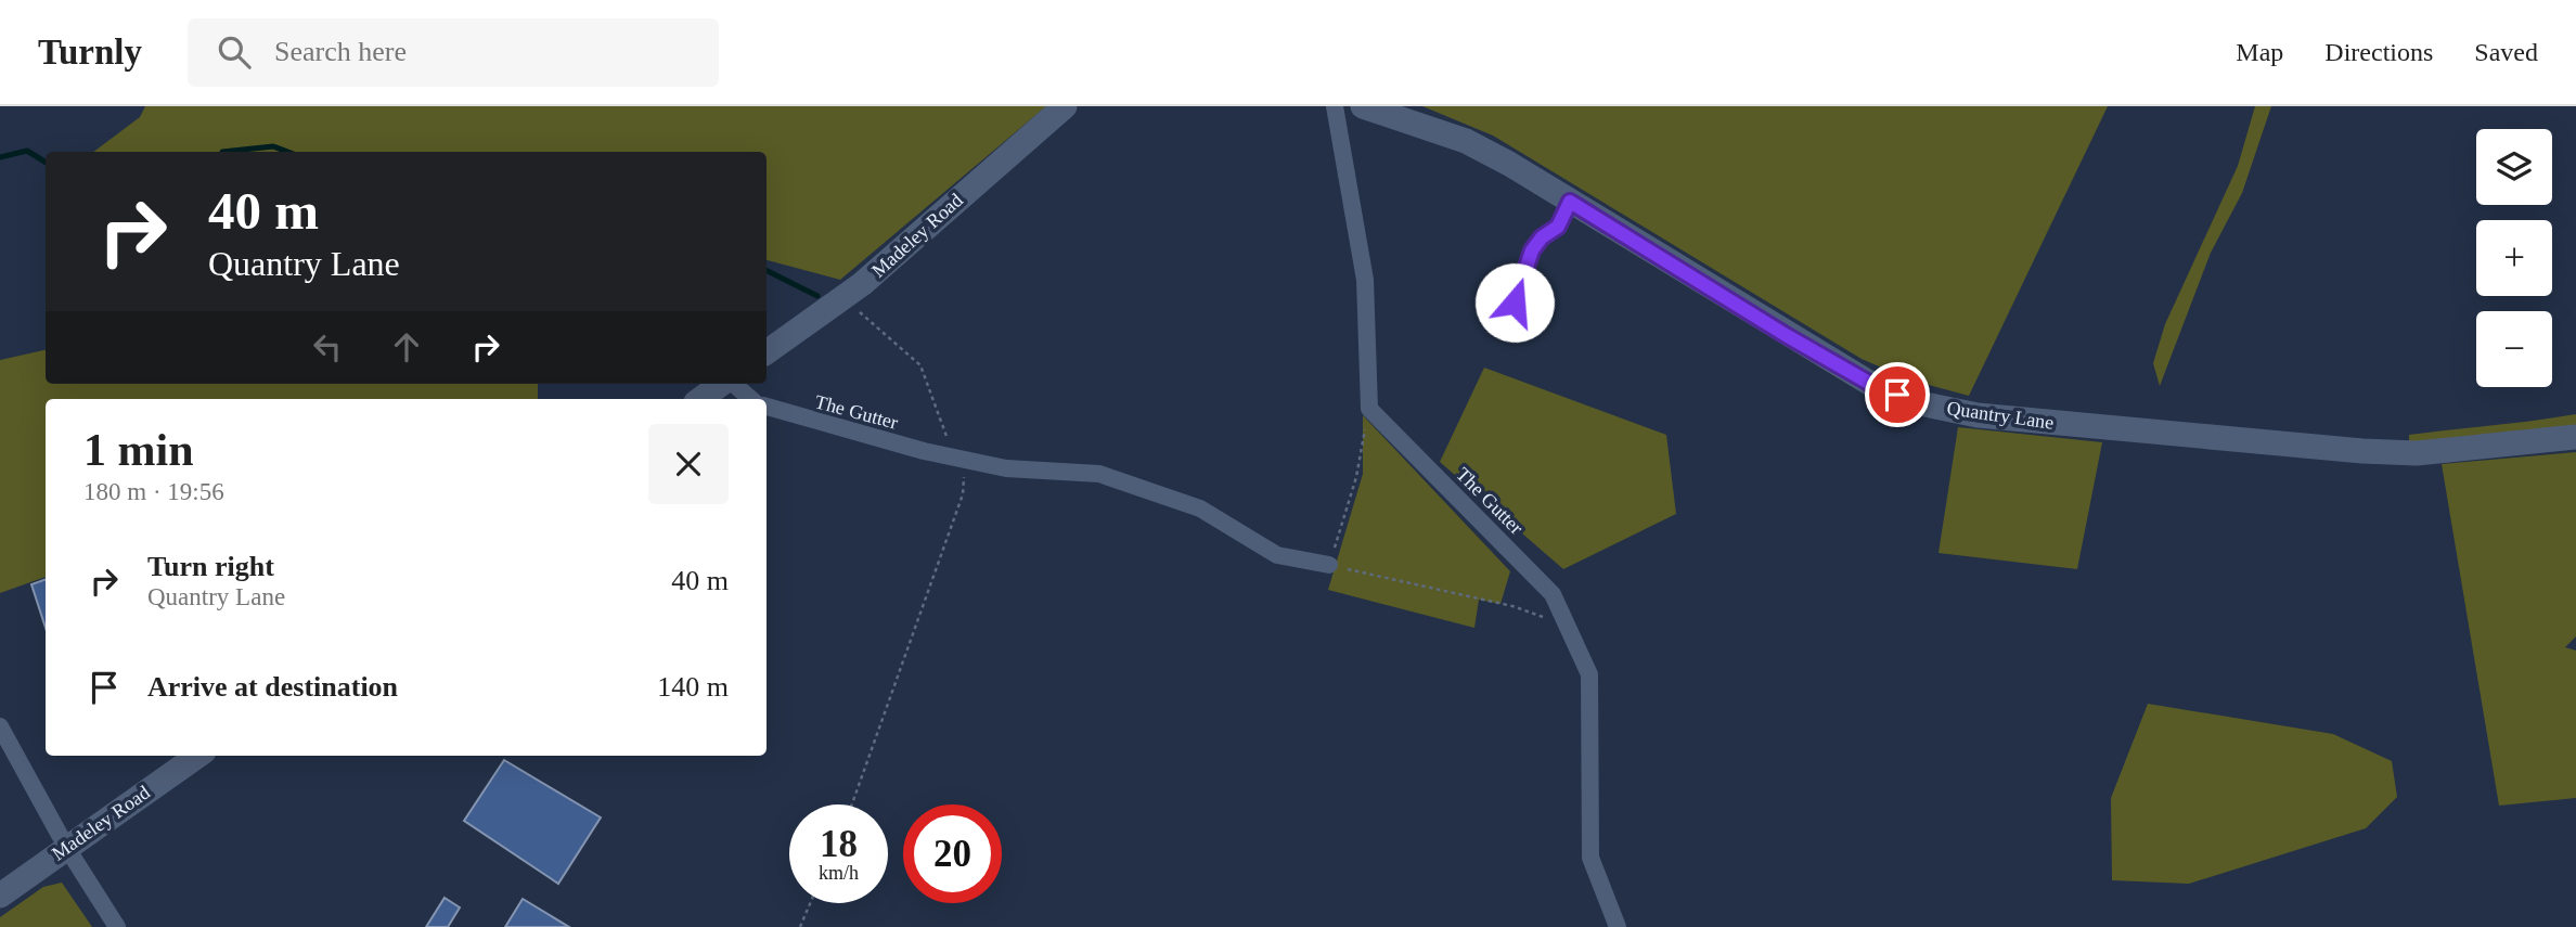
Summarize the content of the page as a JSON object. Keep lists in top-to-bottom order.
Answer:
{
  "streets": {
    "street": ["Madeley Road", "The Gutter", "Quantry Lane"]
  },
  "page": {
    "header": "Turnly",
    "search": "Search here",
    "nav": ["Map", "Directions", "Saved"],
    "map_buttons": ["+", "−"],
    "turn": ["40 m", "Quantry Lane"],
    "heading": ["1 min", "180 m · 19:56"],
    "list": [
      {
        "name": "Turn right",
        "note": "Quantry Lane",
        "value": "40 m"
      },
      {
        "name": "Arrive at destination",
        "value": "140 m"
      }
    ],
    "speed": "18 km/h",
    "limit": "20"
  }
}
